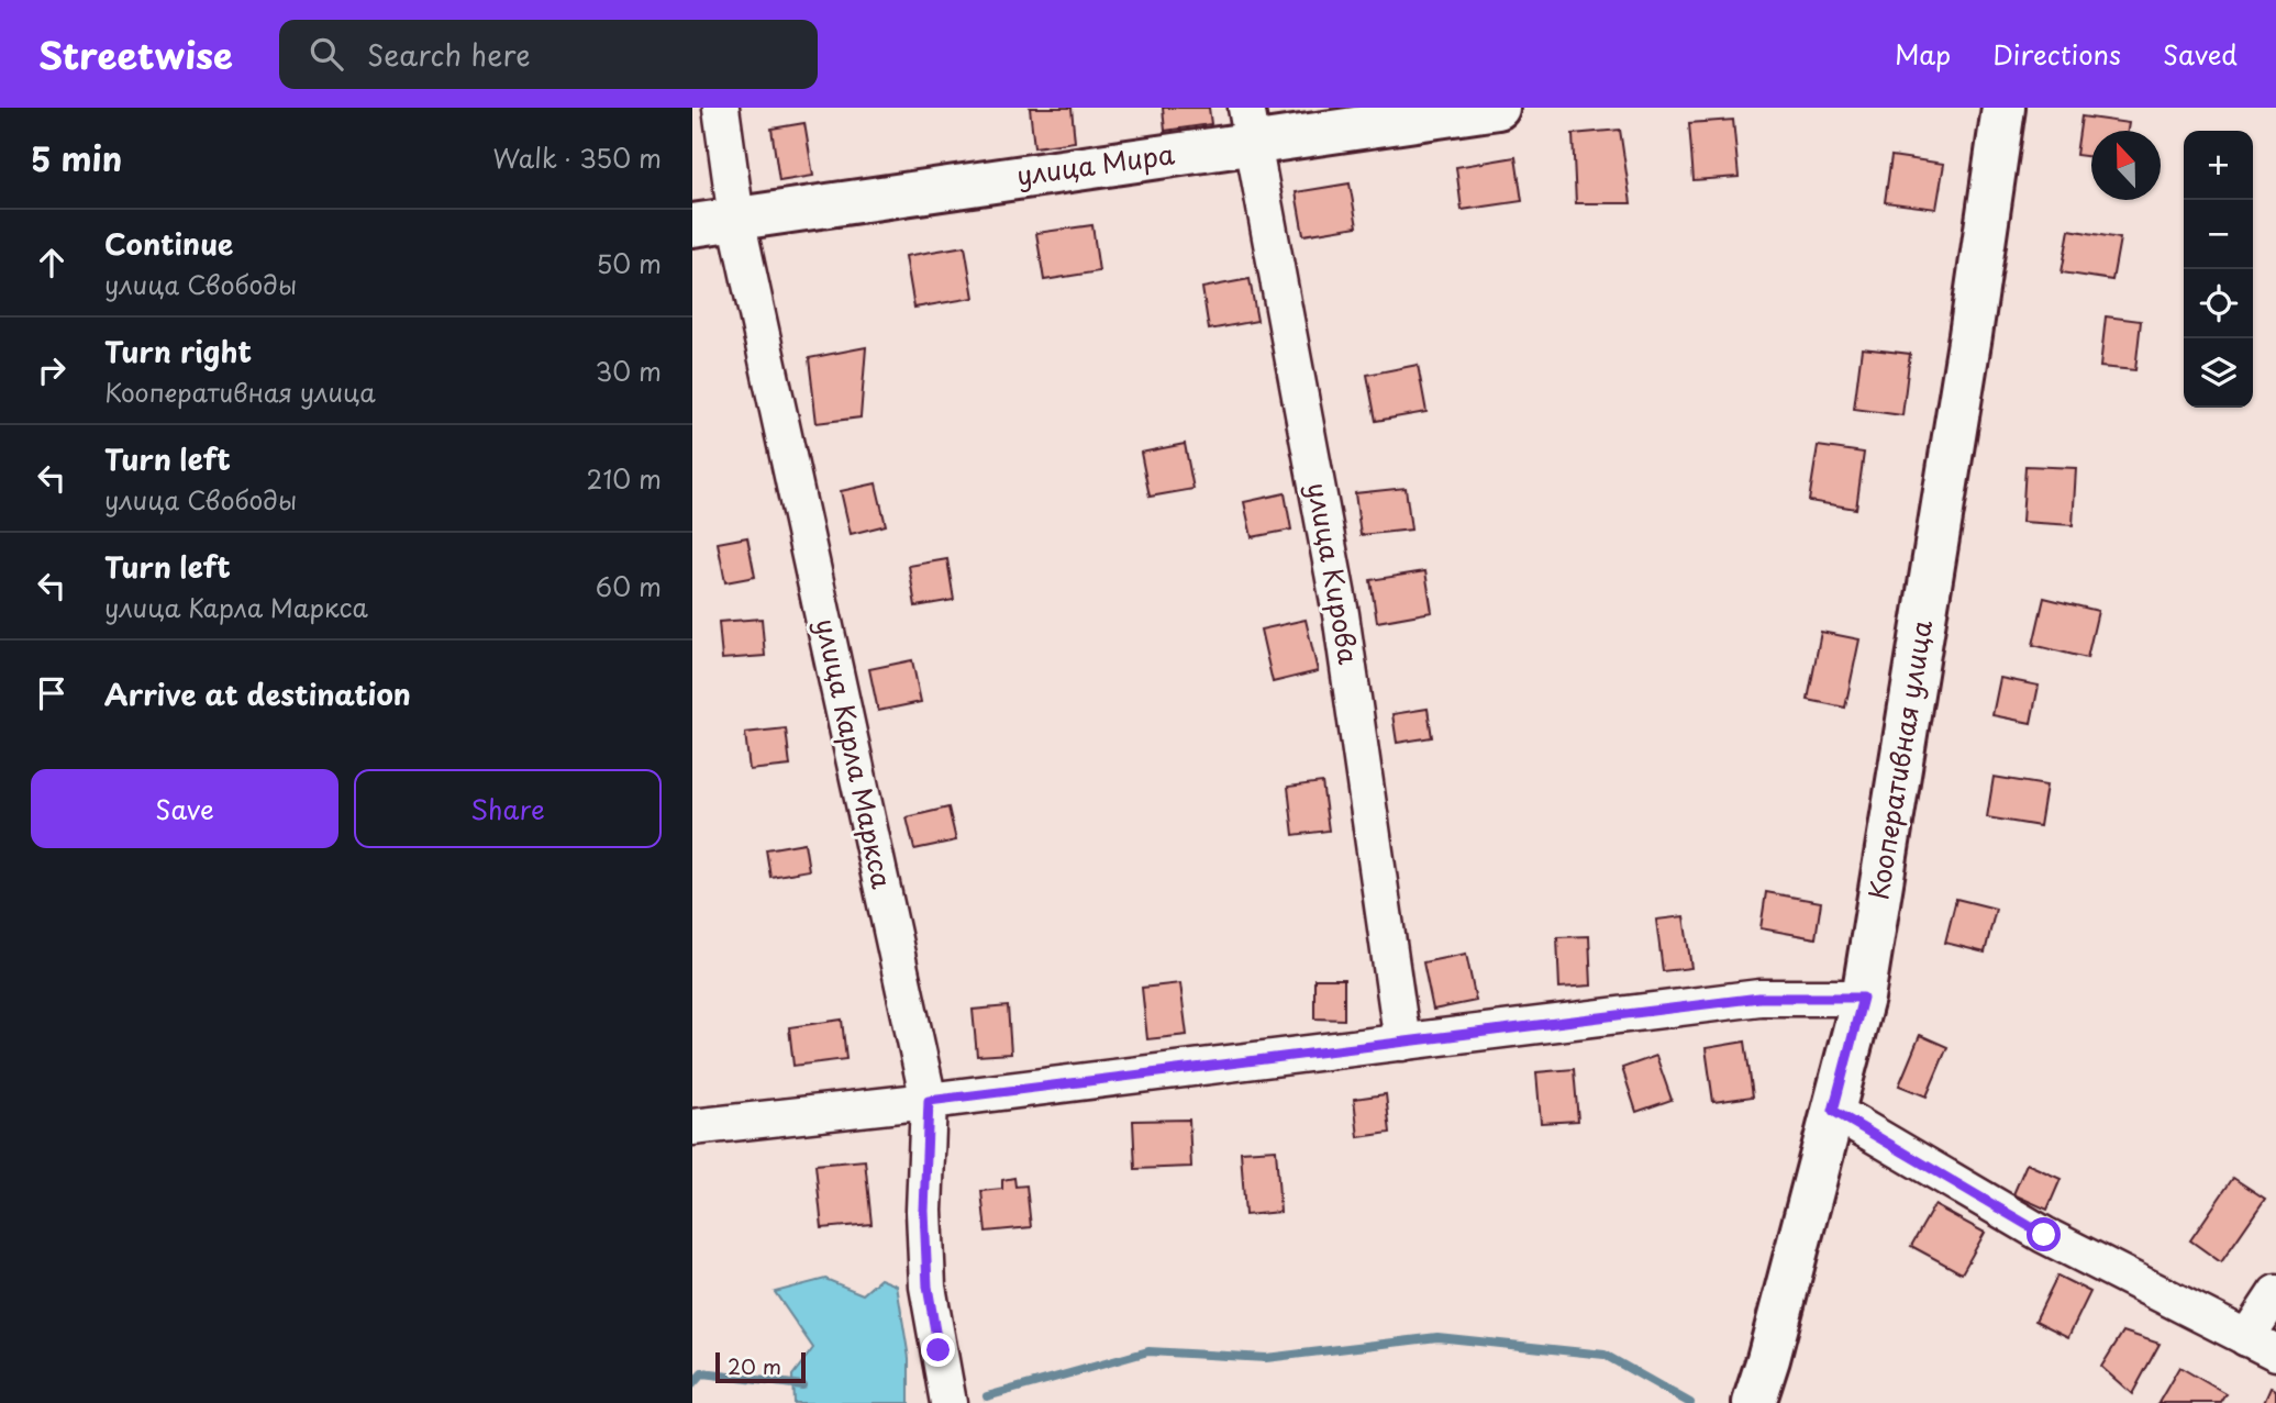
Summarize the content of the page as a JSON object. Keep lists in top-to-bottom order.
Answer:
{
  "streets": {
    "main road": ["улица Мира", "Кооперативная улица"],
    "street": ["улица Кирова", "улица Карла Маркса"]
  },
  "crossings": [
    ["улица Мира", "улица Кирова"],
    ["улица Мира", "улица Карла Маркса"]
  ],
  "scale_bar": "20 m",
  "north": "top",
  "page": {
    "header": "Streetwise",
    "search": "Search here",
    "nav": ["Map", "Directions", "Saved"],
    "heading": ["5 min", "Walk · 350 m"],
    "map_buttons": ["+", "−"],
    "list": [
      ["Continue", "улица Свободы", "50 m"],
      ["Turn right", "Кооперативная улица", "30 m"],
      ["Turn left", "улица Свободы", "210 m"],
      ["Turn left", "улица Карла Маркса", "60 m"],
      "Arrive at destination"
    ],
    "buttons": ["Save", "Share"],
    "scale": "20 m"
  }
}
